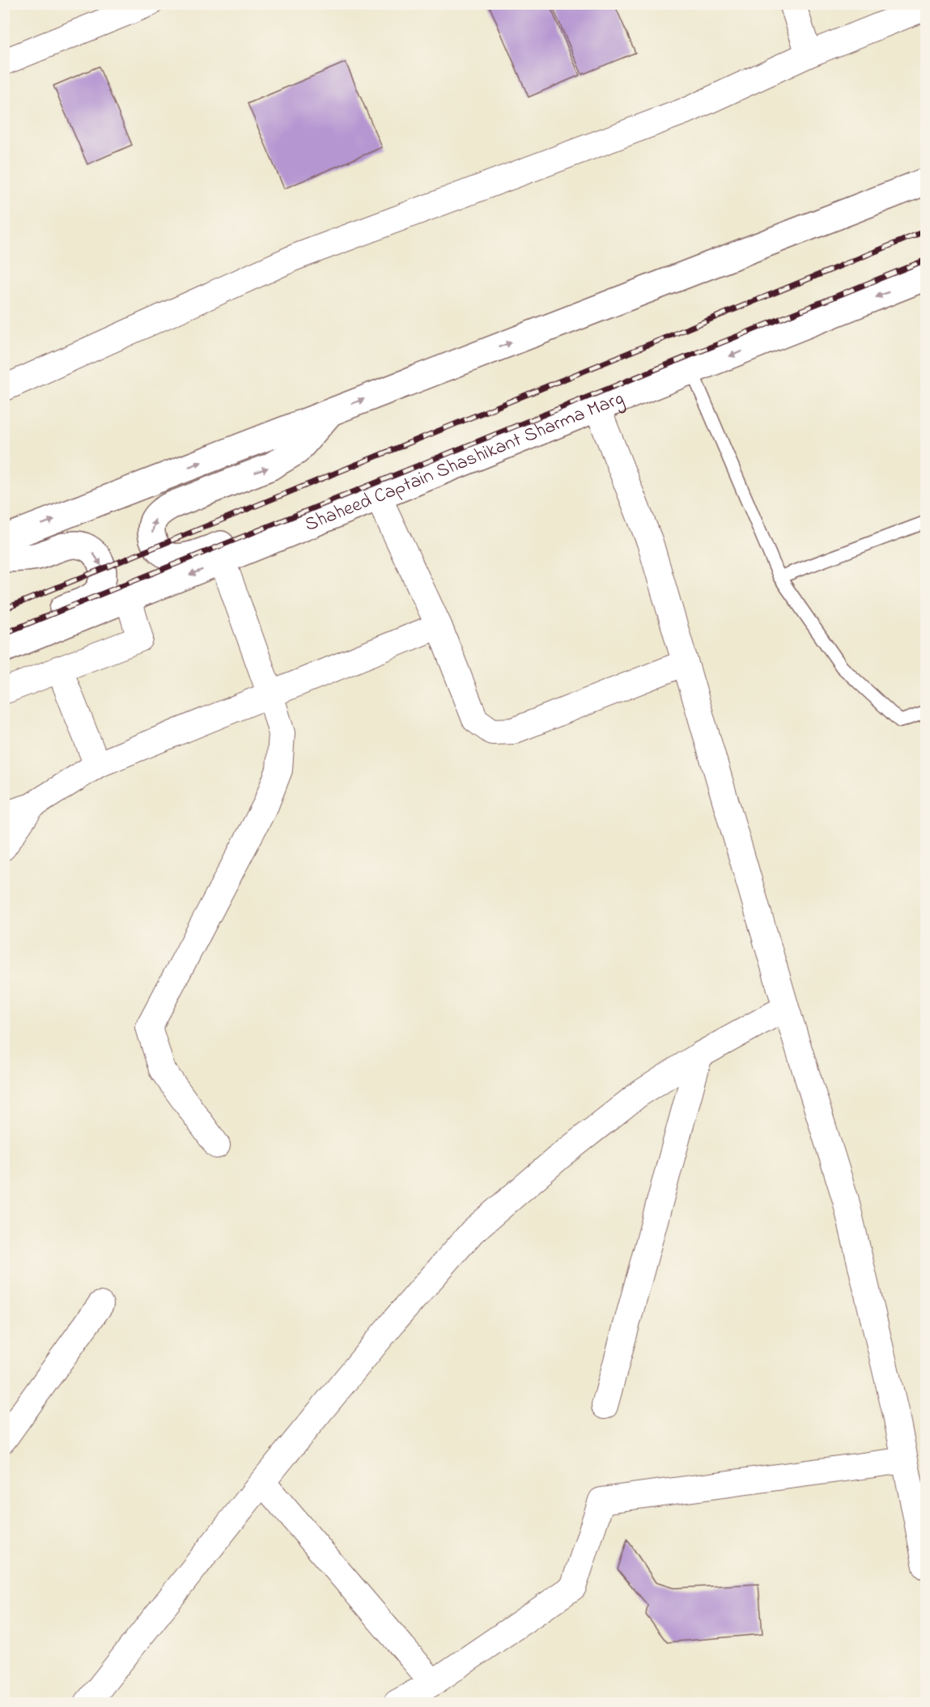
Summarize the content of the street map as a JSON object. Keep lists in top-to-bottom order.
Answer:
{
  "streets": {
    "main road": ["Shaheed Captain Shashikant Sharma Marg"]
  }
}
